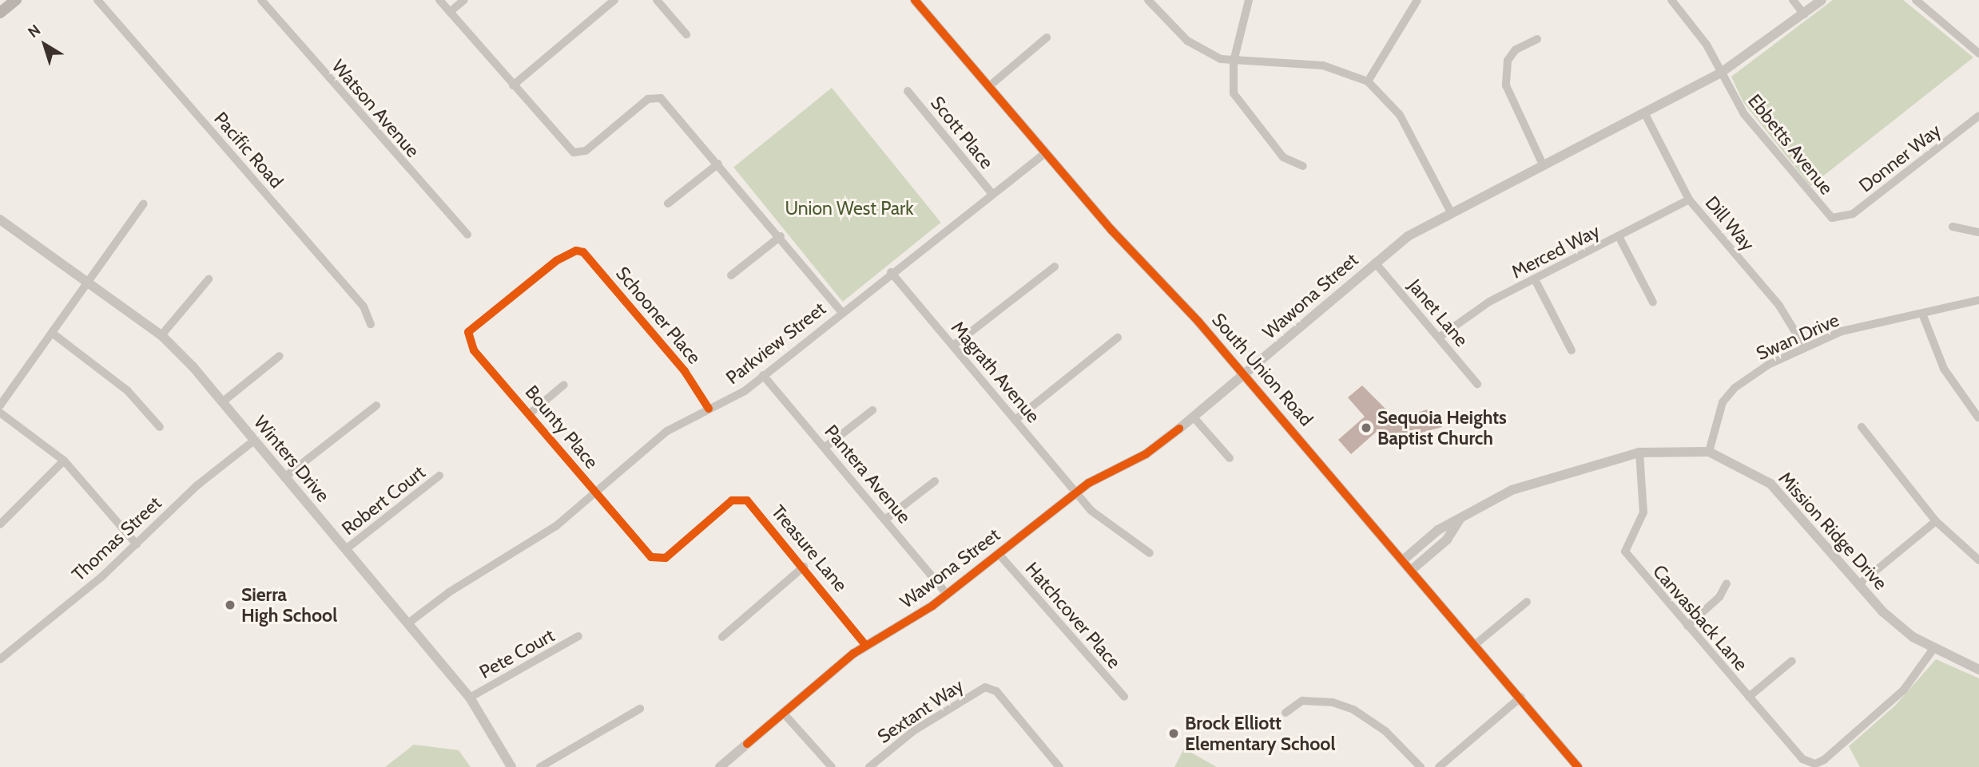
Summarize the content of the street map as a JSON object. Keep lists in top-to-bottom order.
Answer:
{
  "streets": {
    "street": [
      "Watson Avenue",
      "Scott Place",
      "Ebbetts Avenue",
      "Pacific Road",
      "Donner Way",
      "Dill Way",
      "Merced Way",
      "Wawona Street",
      "Janet Lane",
      "Schooner Place",
      "Swan Drive",
      "Parkview Street",
      "South Union Road",
      "Magrath Avenue",
      "Bounty Place",
      "Winters Drive",
      "Pantera Avenue",
      "Robert Court",
      "Mission Ridge Drive",
      "Thomas Street",
      "Treasure Lane",
      "Hatchcover Place",
      "Canvasback Lane",
      "Pete Court",
      "Sextant Way"
    ]
  },
  "crossings": [
    ["Scott Place", "Parkview Street"],
    ["Ebbetts Avenue", "Donner Way"],
    ["Ebbetts Avenue", "Wawona Street"],
    ["Dill Way", "Merced Way"],
    ["Dill Way", "Wawona Street"],
    ["Dill Way", "Swan Drive"],
    ["Merced Way", "Janet Lane"],
    ["Wawona Street", "Janet Lane"],
    ["Wawona Street", "South Union Road"],
    ["Wawona Street", "Magrath Avenue"],
    ["Wawona Street", "Pantera Avenue"],
    ["Wawona Street", "Treasure Lane"],
    ["Wawona Street", "Hatchcover Place"],
    ["Schooner Place", "Parkview Street"],
    ["Schooner Place", "Bounty Place"],
    ["Swan Drive", "Mission Ridge Drive"],
    ["Parkview Street", "South Union Road"],
    ["Parkview Street", "Magrath Avenue"],
    ["Parkview Street", "Bounty Place"],
    ["Parkview Street", "Winters Drive"],
    ["Parkview Street", "Pantera Avenue"],
    ["South Union Road", "Mission Ridge Drive"],
    ["Bounty Place", "Treasure Lane"],
    ["Winters Drive", "Robert Court"],
    ["Winters Drive", "Thomas Street"],
    ["Winters Drive", "Pete Court"],
    ["Mission Ridge Drive", "Canvasback Lane"]
  ],
  "parks": ["Union West Park"],
  "places": ["Sequoia Heights Baptist Church", "Sierra High School", "Brock Elliott Elementary School"],
  "north": "top left"
}
